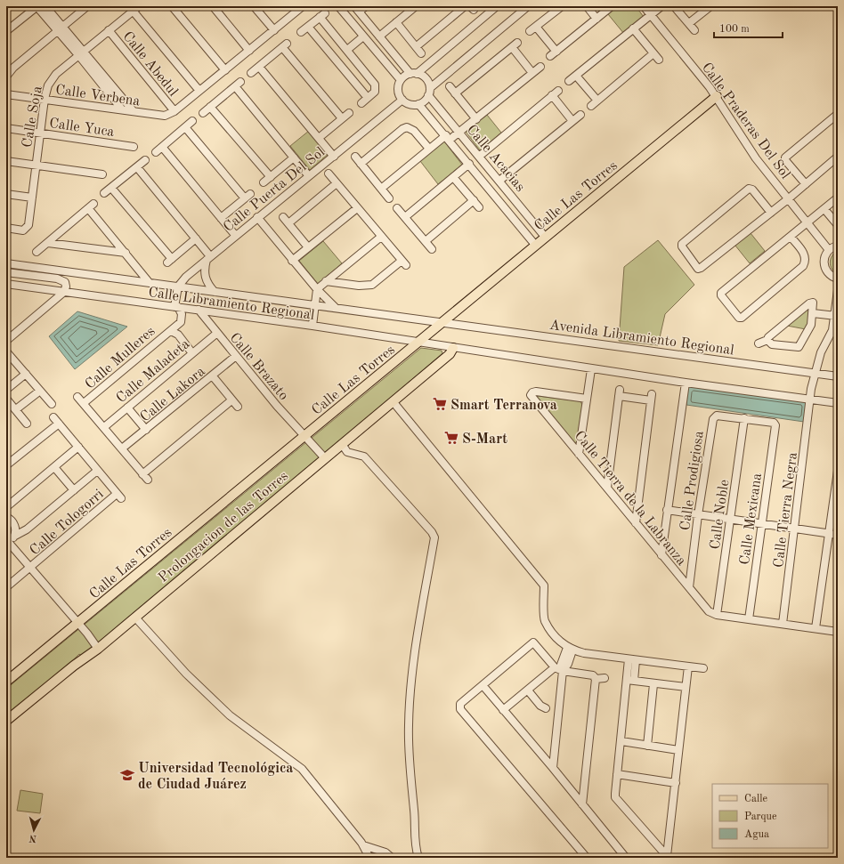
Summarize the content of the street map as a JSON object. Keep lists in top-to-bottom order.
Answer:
{
  "streets": {
    "main road": ["Calle Las Torres", "Prolongacion de las Torres"],
    "street": [
      "Calle Abedul",
      "Calle Verbena",
      "Calle Soja",
      "Calle Praderas Del Sol",
      "Calle Yuca",
      "Calle Acacias",
      "Calle Puerta Del Sol",
      "Calle Libramiento Regional",
      "Avenida Libramiento Regional",
      "Calle Mulleres",
      "Calle Brazato",
      "Calle Maladeta",
      "Calle Lakora",
      "Calle Prodigiosa",
      "Calle Tierra de la Labranza",
      "Calle Tierra Negra",
      "Calle Noble",
      "Calle Mexicana",
      "Calle Tologorri"
    ]
  },
  "crossings": [
    ["Calle Abedul", "Calle Verbena"],
    ["Calle Abedul", "Calle Soja"],
    ["Calle Verbena", "Calle Soja"],
    ["Calle Soja", "Calle Yuca"],
    ["Calle Praderas Del Sol", "Calle Las Torres"],
    ["Calle Acacias", "Calle Puerta Del Sol"],
    ["Calle Acacias", "Calle Las Torres"],
    ["Calle Puerta Del Sol", "Calle Libramiento Regional"],
    ["Calle Las Torres", "Calle Libramiento Regional"],
    ["Calle Las Torres", "Avenida Libramiento Regional"],
    ["Calle Las Torres", "Calle Brazato"],
    ["Calle Libramiento Regional", "Avenida Libramiento Regional"],
    ["Calle Libramiento Regional", "Calle Mulleres"],
    ["Calle Libramiento Regional", "Calle Brazato"],
    ["Calle Libramiento Regional", "Prolongacion de las Torres"],
    ["Avenida Libramiento Regional", "Calle Tierra Negra"],
    ["Calle Brazato", "Calle Maladeta"],
    ["Calle Brazato", "Calle Lakora"],
    ["Calle Brazato", "Prolongacion de las Torres"],
    ["Calle Prodigiosa", "Calle Tierra de la Labranza"],
    ["Calle Prodigiosa", "Calle Noble"],
    ["Calle Prodigiosa", "Calle Mexicana"],
    ["Calle Tierra de la Labranza", "Calle Noble"],
    ["Calle Noble", "Calle Mexicana"]
  ],
  "places": {
    "supermarket": ["Smart Terranova", "S-Mart"],
    "school or university": ["Universidad Tecnológica de Ciudad Juárez"]
  },
  "legend": ["Calle", "Parque", "Agua"],
  "scale_bar": "100 m",
  "north": "bottom"
}
